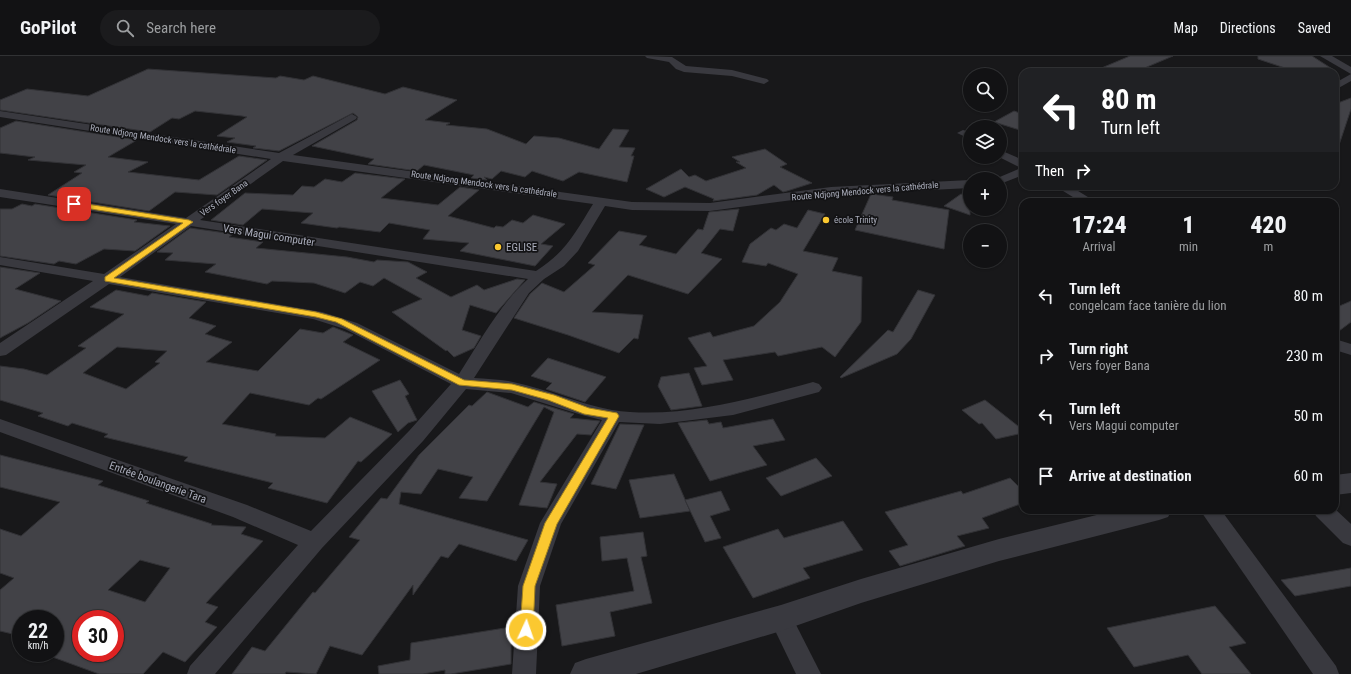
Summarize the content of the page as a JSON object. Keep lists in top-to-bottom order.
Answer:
{
  "streets": {
    "street": [
      "Route Ndjong Mendock vers la cathédrale",
      "Vers foyer Bana",
      "Vers Magui computer",
      "Entrée boulangerie Tara"
    ]
  },
  "crossings": [
    ["Route Ndjong Mendock vers la cathédrale", "Vers foyer Bana"],
    ["Vers foyer Bana", "Vers Magui computer"]
  ],
  "places": ["école Trinity", "EGLISE"],
  "page": {
    "header": "GoPilot",
    "search": "Search here",
    "nav": ["Map", "Directions", "Saved"],
    "map_buttons": ["+", "−"],
    "turn": ["80 m", "Turn left"],
    "then": "Then",
    "eta": [
      "17:24",
      "Arrival",
      "1",
      "min",
      "420",
      "m"
    ],
    "list": [
      {
        "name": "Turn left",
        "note": "congelcam face tanière du lion",
        "value": "80 m"
      },
      {
        "name": "Turn right",
        "note": "Vers foyer Bana",
        "value": "230 m"
      },
      {
        "name": "Turn left",
        "note": "Vers Magui computer",
        "value": "50 m"
      },
      {
        "name": "Arrive at destination",
        "value": "60 m"
      }
    ],
    "speed": "22 km/h",
    "limit": "30"
  }
}
